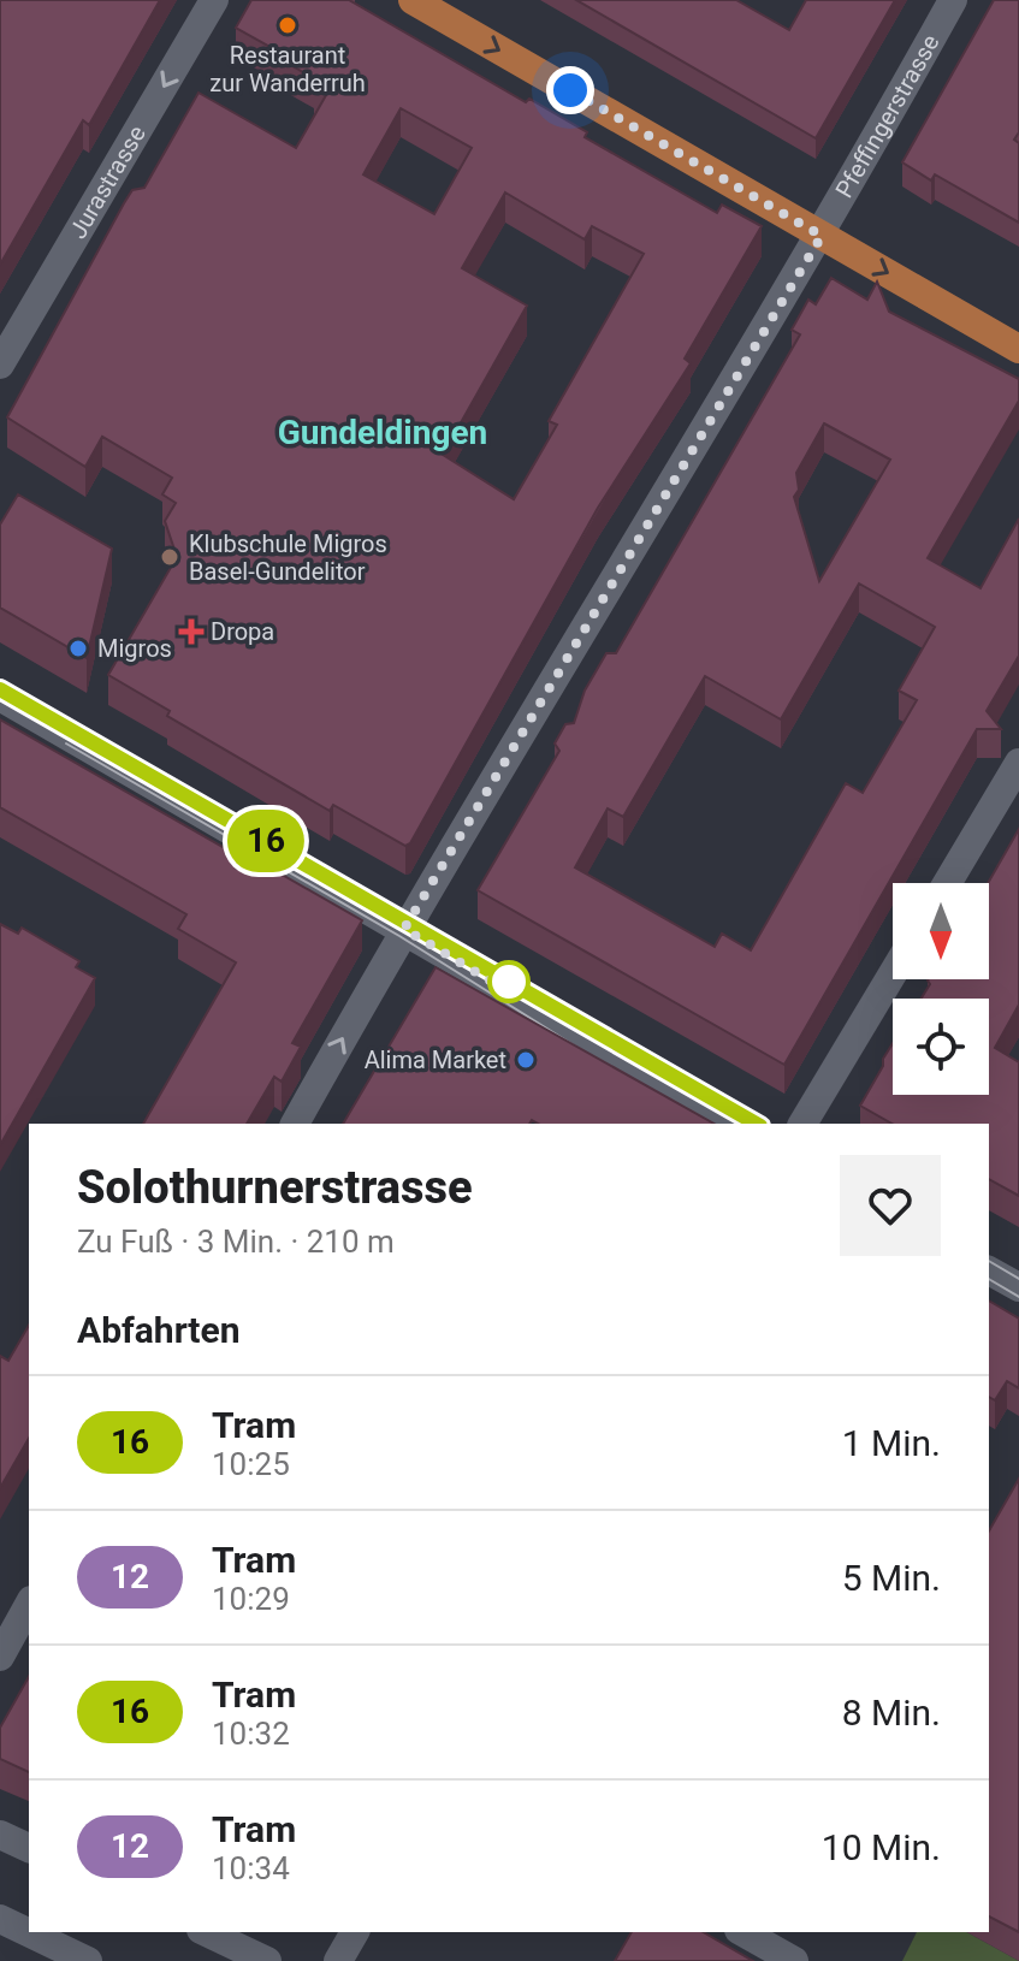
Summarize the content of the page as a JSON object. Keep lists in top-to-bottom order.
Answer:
{
  "streets": {
    "street": ["Pfeffingerstrasse", "Jurastrasse"]
  },
  "one_way": ["Jurastrasse"],
  "districts": ["Gundeldingen"],
  "places": {
    "other": [
      "Restaurant zur Wanderruh",
      "Klubschule Migros Basel-Gundelitor",
      "Migros",
      "Alima Market"
    ],
    "health": ["Dropa"]
  },
  "lines": ["tram line 16"],
  "north": "bottom",
  "page": {
    "on_map": "16",
    "heading": [
      ["Solothurnerstrasse", "Zu Fuß · 3 Min. · 210 m"],
      "Abfahrten"
    ],
    "list": [
      {
        "mark": "16",
        "name": "Tram",
        "note": "10:25",
        "value": "1 Min."
      },
      {
        "mark": "12",
        "name": "Tram",
        "note": "10:29",
        "value": "5 Min."
      },
      {
        "mark": "16",
        "name": "Tram",
        "note": "10:32",
        "value": "8 Min."
      },
      {
        "mark": "12",
        "name": "Tram",
        "note": "10:34",
        "value": "10 Min."
      }
    ]
  }
}
